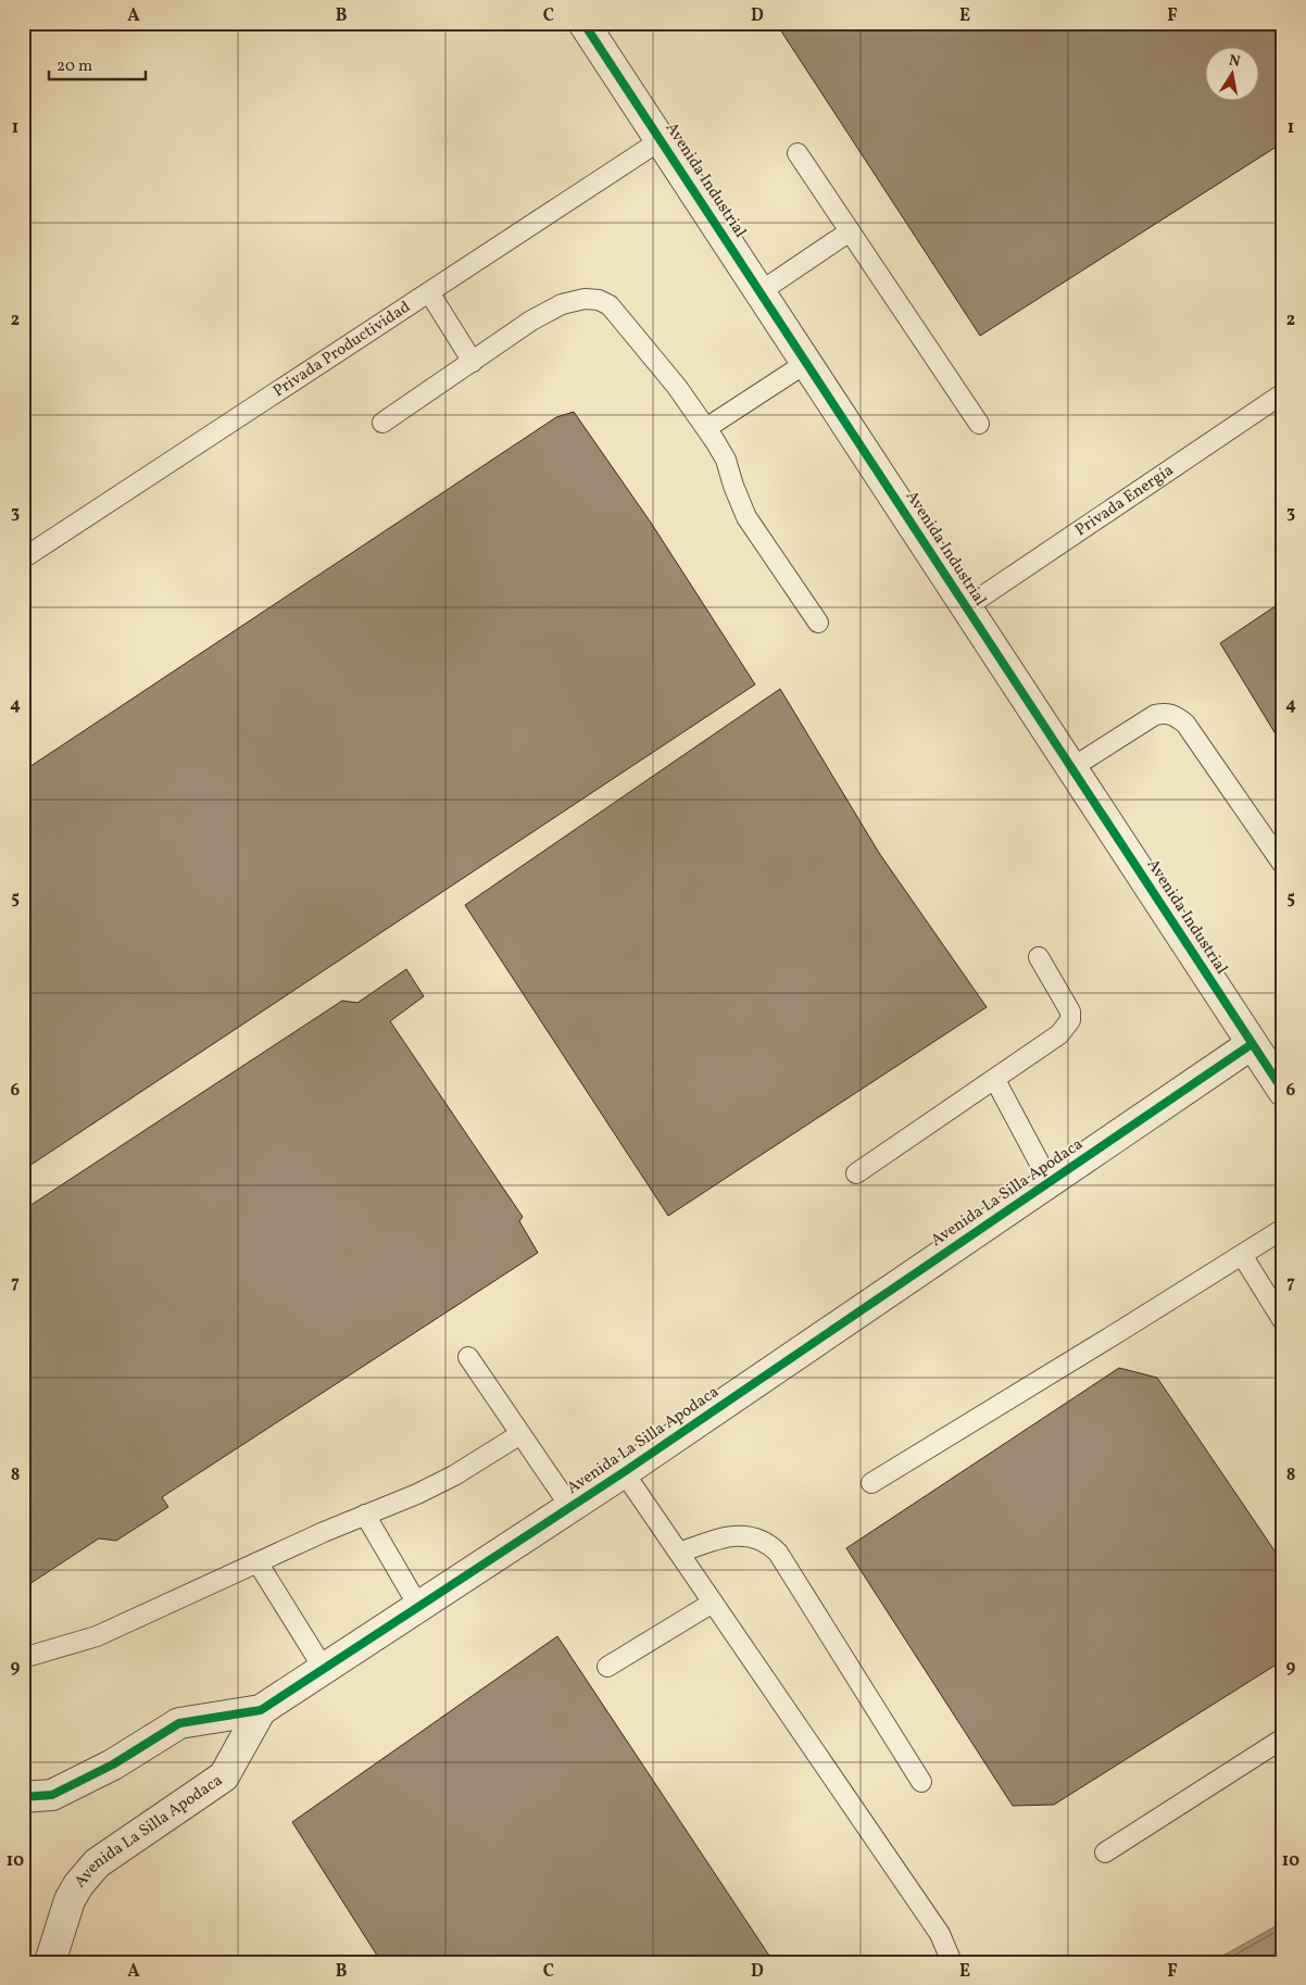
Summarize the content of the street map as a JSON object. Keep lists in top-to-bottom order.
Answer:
{
  "streets": {
    "street": ["Avenida Industrial", "Avenida La Silla Apodaca"],
    "lane": ["Privada Productividad", "Privada Energía"]
  },
  "crossings": [
    ["Avenida Industrial", "Privada Productividad"],
    ["Avenida Industrial", "Privada Energía"],
    ["Avenida Industrial", "Avenida La Silla Apodaca"]
  ],
  "scale_bar": "20 m",
  "north": "top",
  "grid": {
    "columns": [
      "A",
      "B",
      "C",
      "D",
      "E",
      "F"
    ],
    "rows": [
      "1",
      "2",
      "3",
      "4",
      "5",
      "6",
      "7",
      "8",
      "9",
      "10"
    ]
  }
}
